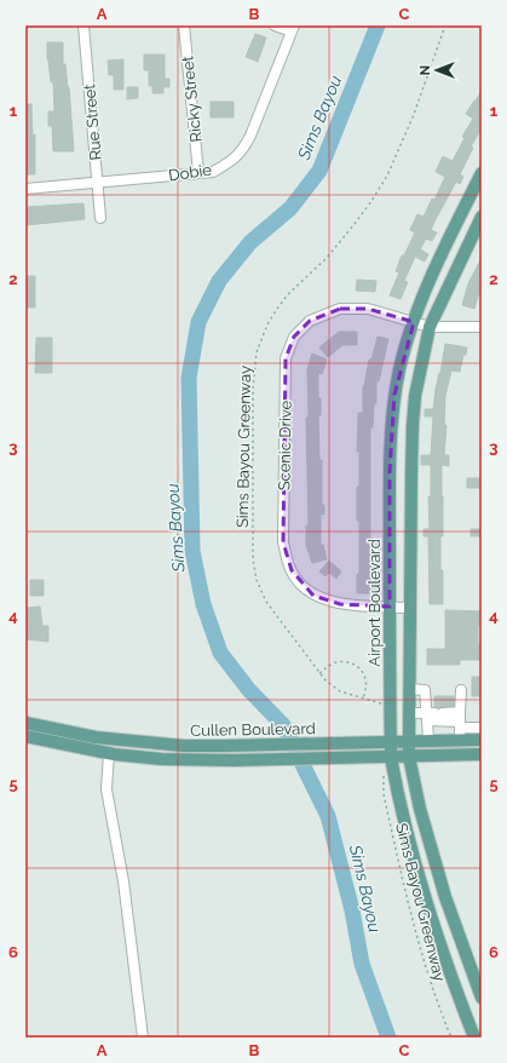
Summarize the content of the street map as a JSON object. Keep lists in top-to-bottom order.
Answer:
{
  "streets": {
    "main road": ["Airport Boulevard", "Cullen Boulevard"],
    "street": [
      "Ricky Street",
      "Rue Street",
      "Dobie",
      "Scenic Drive"
    ],
    "path": ["Sims Bayou Greenway"]
  },
  "crossings": [
    ["Ricky Street", "Dobie"],
    ["Rue Street", "Dobie"],
    ["Scenic Drive", "Airport Boulevard"],
    ["Airport Boulevard", "Cullen Boulevard"]
  ],
  "water": ["Sims Bayou"],
  "north": "left",
  "grid": {
    "columns": ["A", "B", "C"],
    "rows": [
      "1",
      "2",
      "3",
      "4",
      "5",
      "6"
    ]
  }
}
